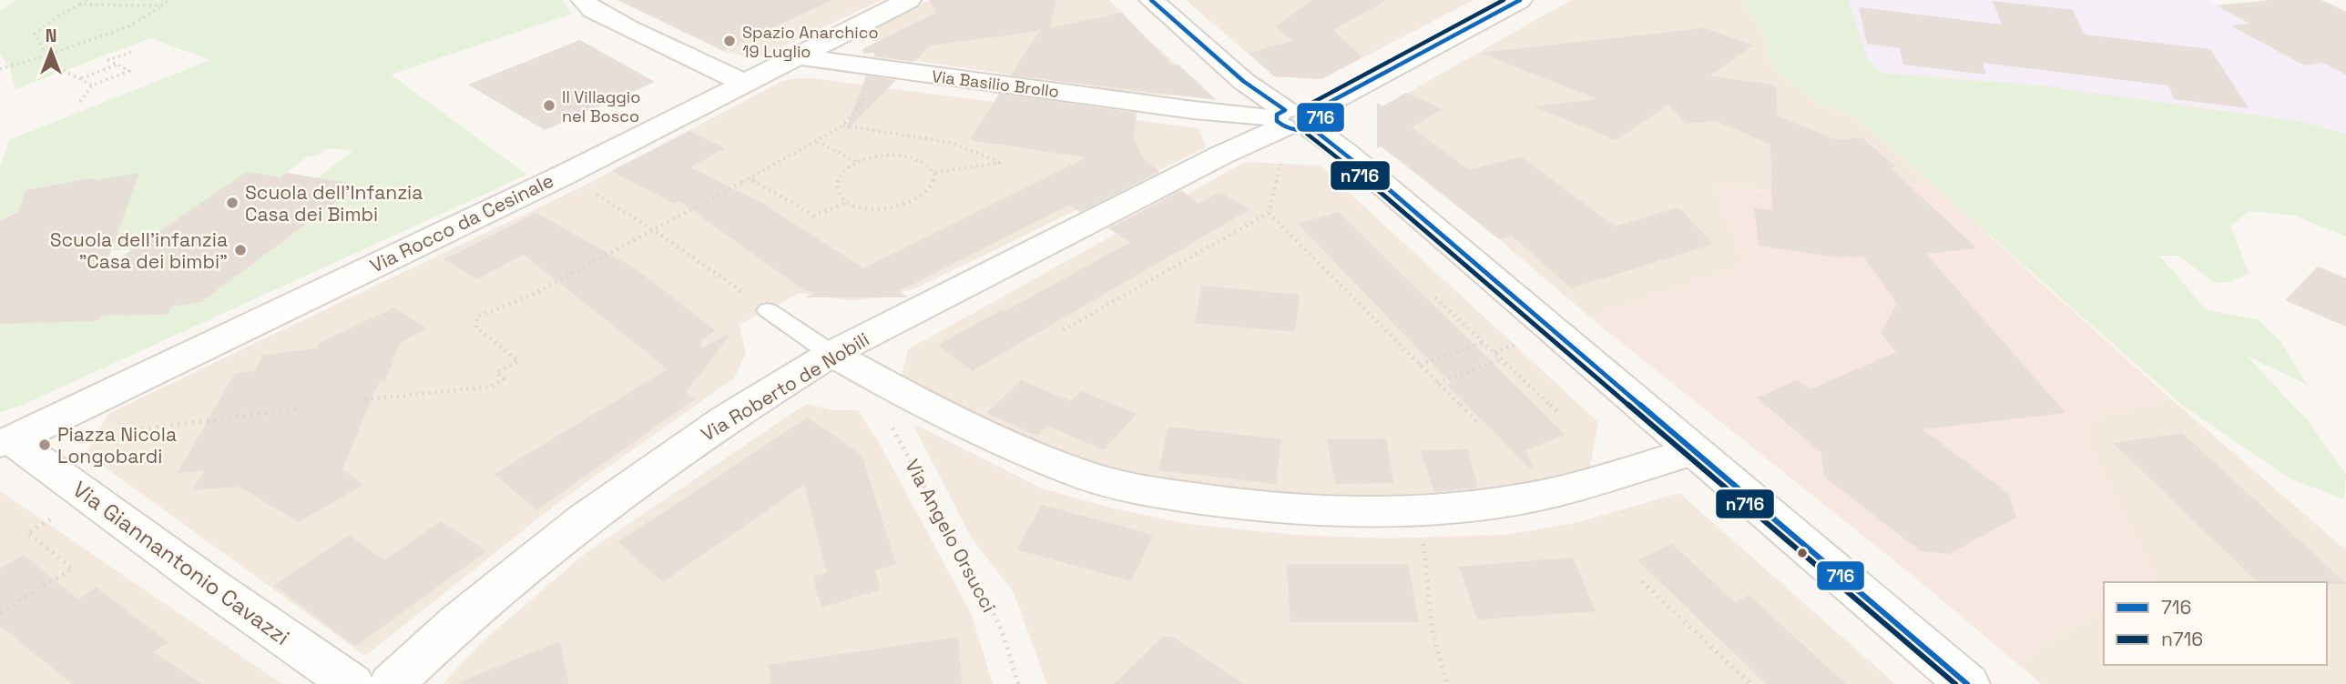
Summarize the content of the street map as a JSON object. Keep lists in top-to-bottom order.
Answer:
{
  "streets": {
    "street": [
      "Via Basilio Brollo",
      "Via Rocco da Cesinale",
      "Via Roberto de Nobili",
      "Via Giannantonio Cavazzi"
    ],
    "path": ["Via Angelo Orsucci"]
  },
  "crossings": [
    ["Via Basilio Brollo", "Via Rocco da Cesinale"],
    ["Via Basilio Brollo", "Via Roberto de Nobili"],
    ["Via Rocco da Cesinale", "Via Giannantonio Cavazzi"]
  ],
  "places": [
    "Spazio Anarchico 19 Luglio",
    "Il Villaggio nel Bosco",
    "Scuola dell'Infanzia Casa dei Bimbi",
    "Scuola dell'infanzia \"Casa dei bimbi\"",
    "Piazza Nicola Longobardi"
  ],
  "lines": ["transit line 716", "transit line n716"],
  "legend": ["716", "n716"],
  "north": "top"
}
